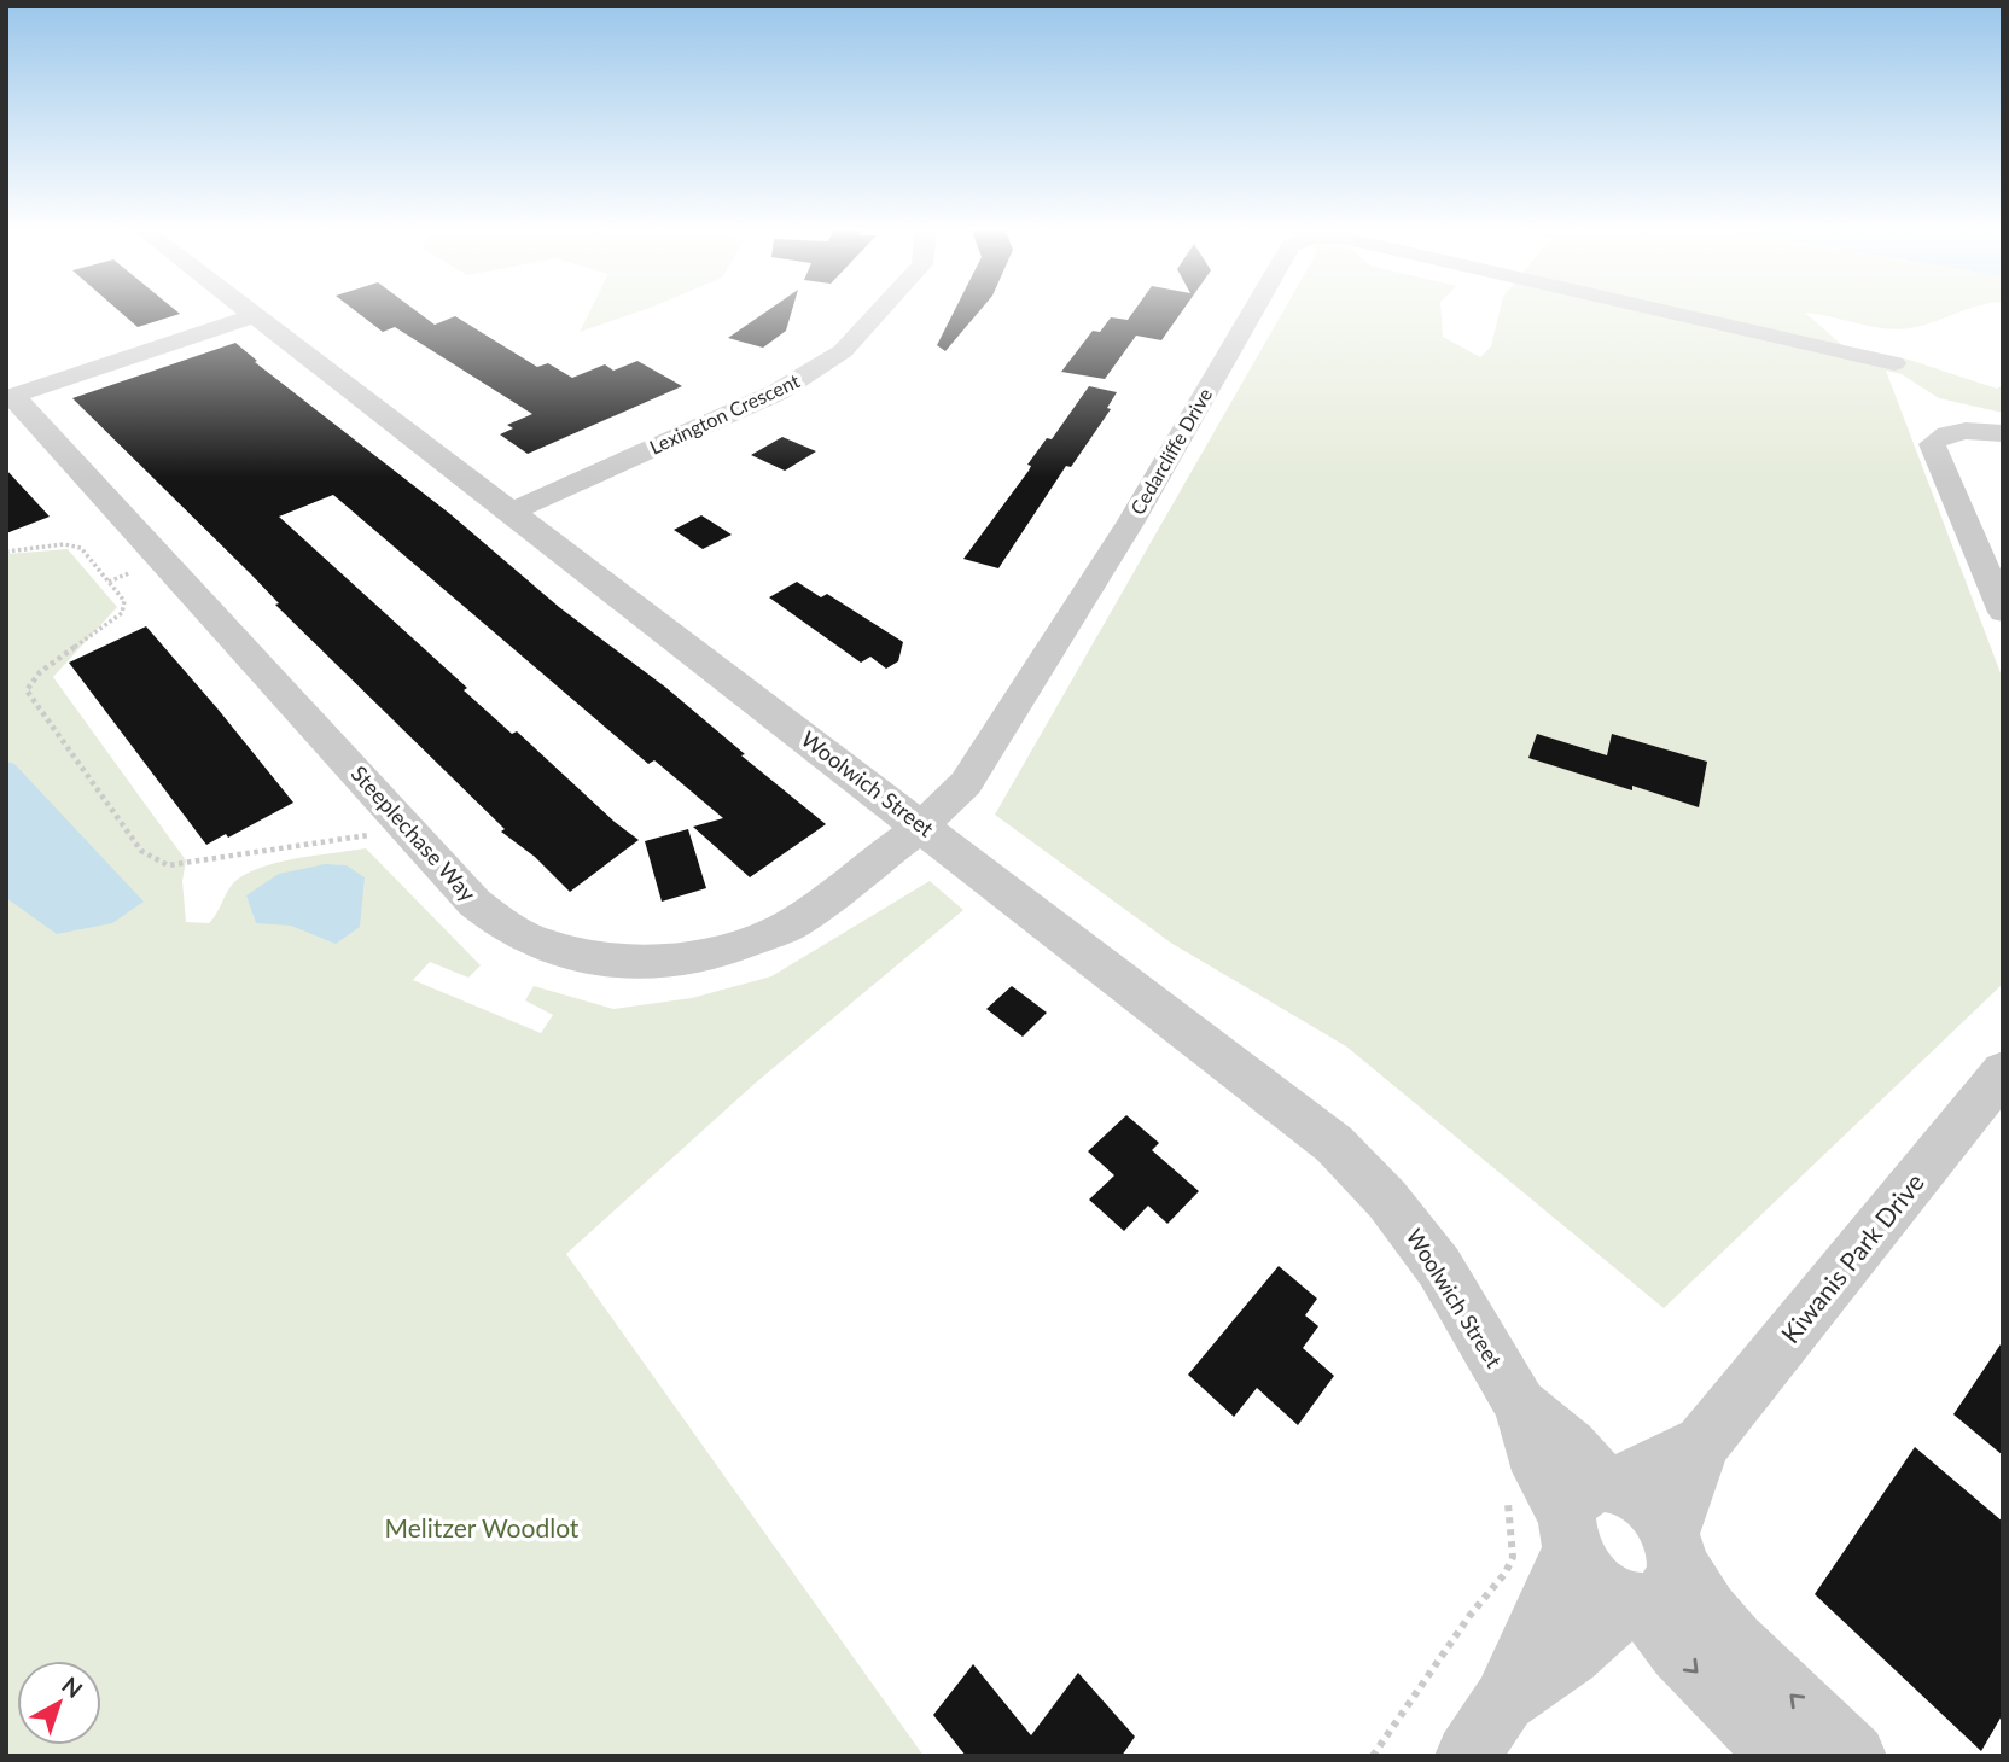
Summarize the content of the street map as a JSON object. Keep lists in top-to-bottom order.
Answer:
{
  "streets": {
    "street": [
      "Lexington Crescent",
      "Cedarcliffe Drive",
      "Woolwich Street",
      "Steeplechase Way",
      "Kiwanis Park Drive"
    ]
  },
  "crossings": [
    ["Lexington Crescent", "Woolwich Street"],
    ["Cedarcliffe Drive", "Woolwich Street"],
    ["Cedarcliffe Drive", "Steeplechase Way"],
    ["Woolwich Street", "Steeplechase Way"],
    ["Woolwich Street", "Kiwanis Park Drive"]
  ],
  "parks": ["Melitzer Woodlot"],
  "north": "top right"
}
